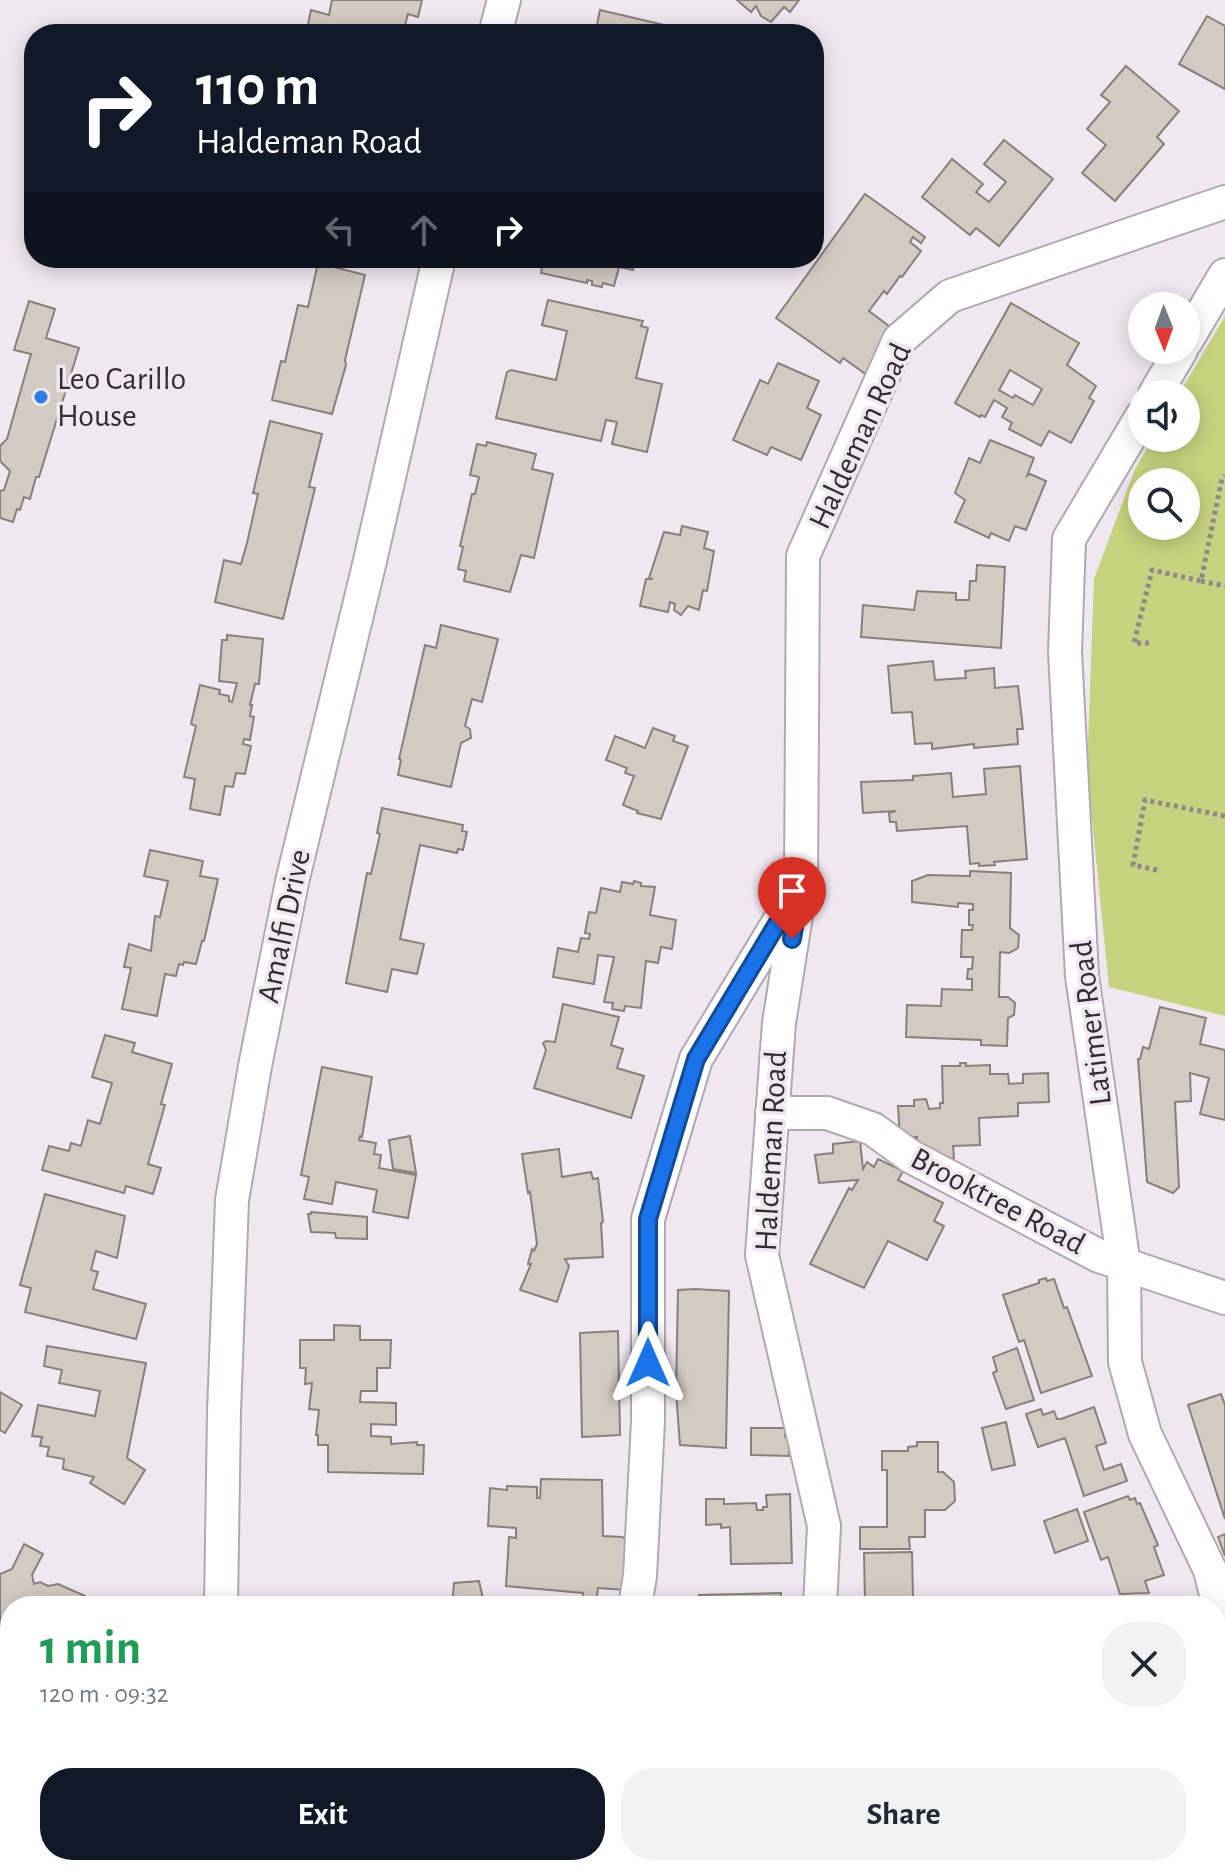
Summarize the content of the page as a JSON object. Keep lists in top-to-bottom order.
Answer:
{
  "streets": {
    "street": [
      "Haldeman Road",
      "Amalfi Drive",
      "Latimer Road",
      "Brooktree Road"
    ]
  },
  "crossings": [
    ["Haldeman Road", "Brooktree Road"],
    ["Latimer Road", "Brooktree Road"]
  ],
  "places": ["Leo Carillo House"],
  "north": "bottom",
  "page": {
    "turn": ["110 m", "Haldeman Road"],
    "heading": ["1 min", "120 m · 09:32"],
    "buttons": ["Exit", "Share"]
  }
}
